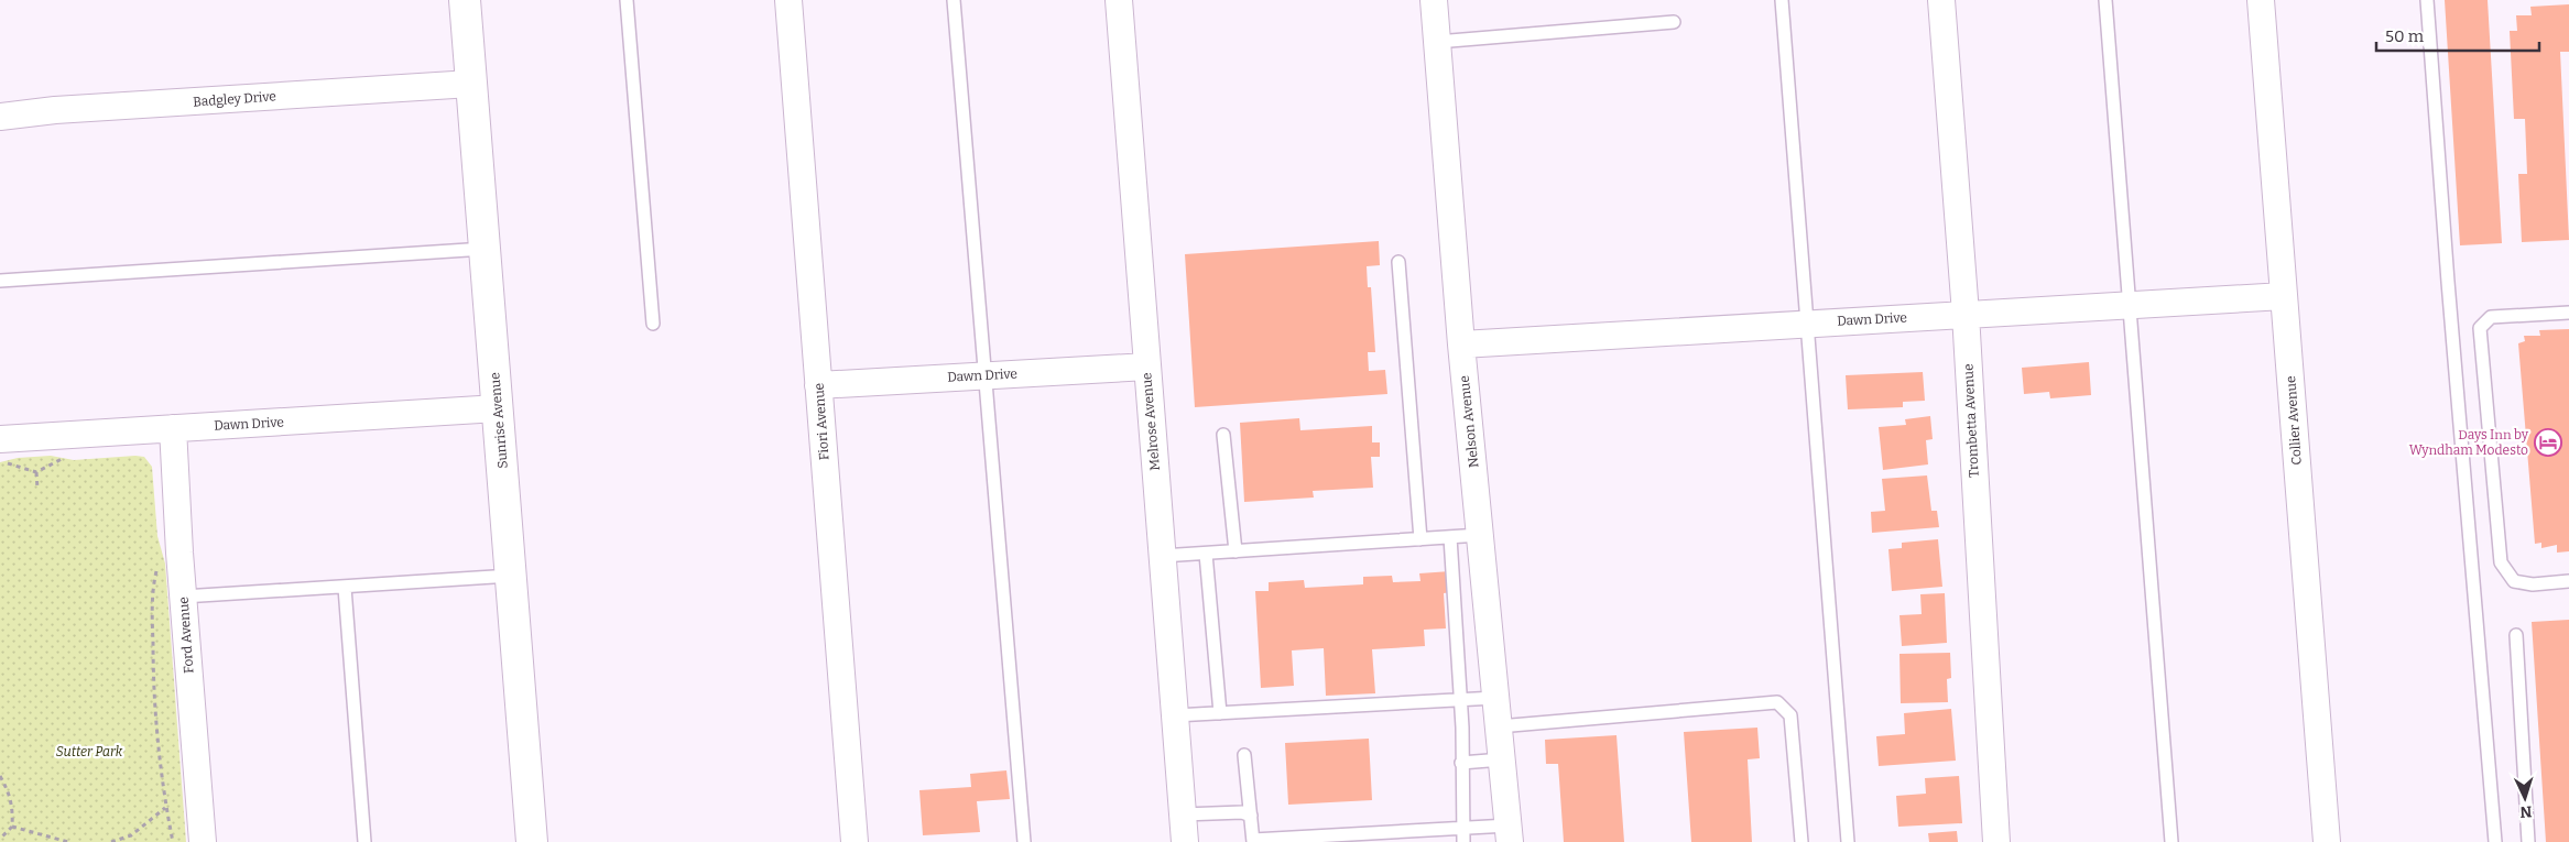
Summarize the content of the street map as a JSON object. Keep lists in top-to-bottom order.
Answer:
{
  "streets": {
    "street": [
      "Badgley Drive",
      "Dawn Drive",
      "Sunrise Avenue",
      "Trombetta Avenue",
      "Collier Avenue",
      "Fiori Avenue",
      "Melrose Avenue",
      "Nelson Avenue",
      "Ford Avenue"
    ]
  },
  "crossings": [
    ["Badgley Drive", "Sunrise Avenue"],
    ["Dawn Drive", "Sunrise Avenue"],
    ["Dawn Drive", "Trombetta Avenue"],
    ["Dawn Drive", "Collier Avenue"],
    ["Dawn Drive", "Fiori Avenue"],
    ["Dawn Drive", "Melrose Avenue"],
    ["Dawn Drive", "Nelson Avenue"],
    ["Dawn Drive", "Ford Avenue"]
  ],
  "parks": ["Sutter Park"],
  "places": {
    "hotel": ["Days Inn by Wyndham Modesto"]
  },
  "scale_bar": "50 m",
  "north": "bottom"
}
